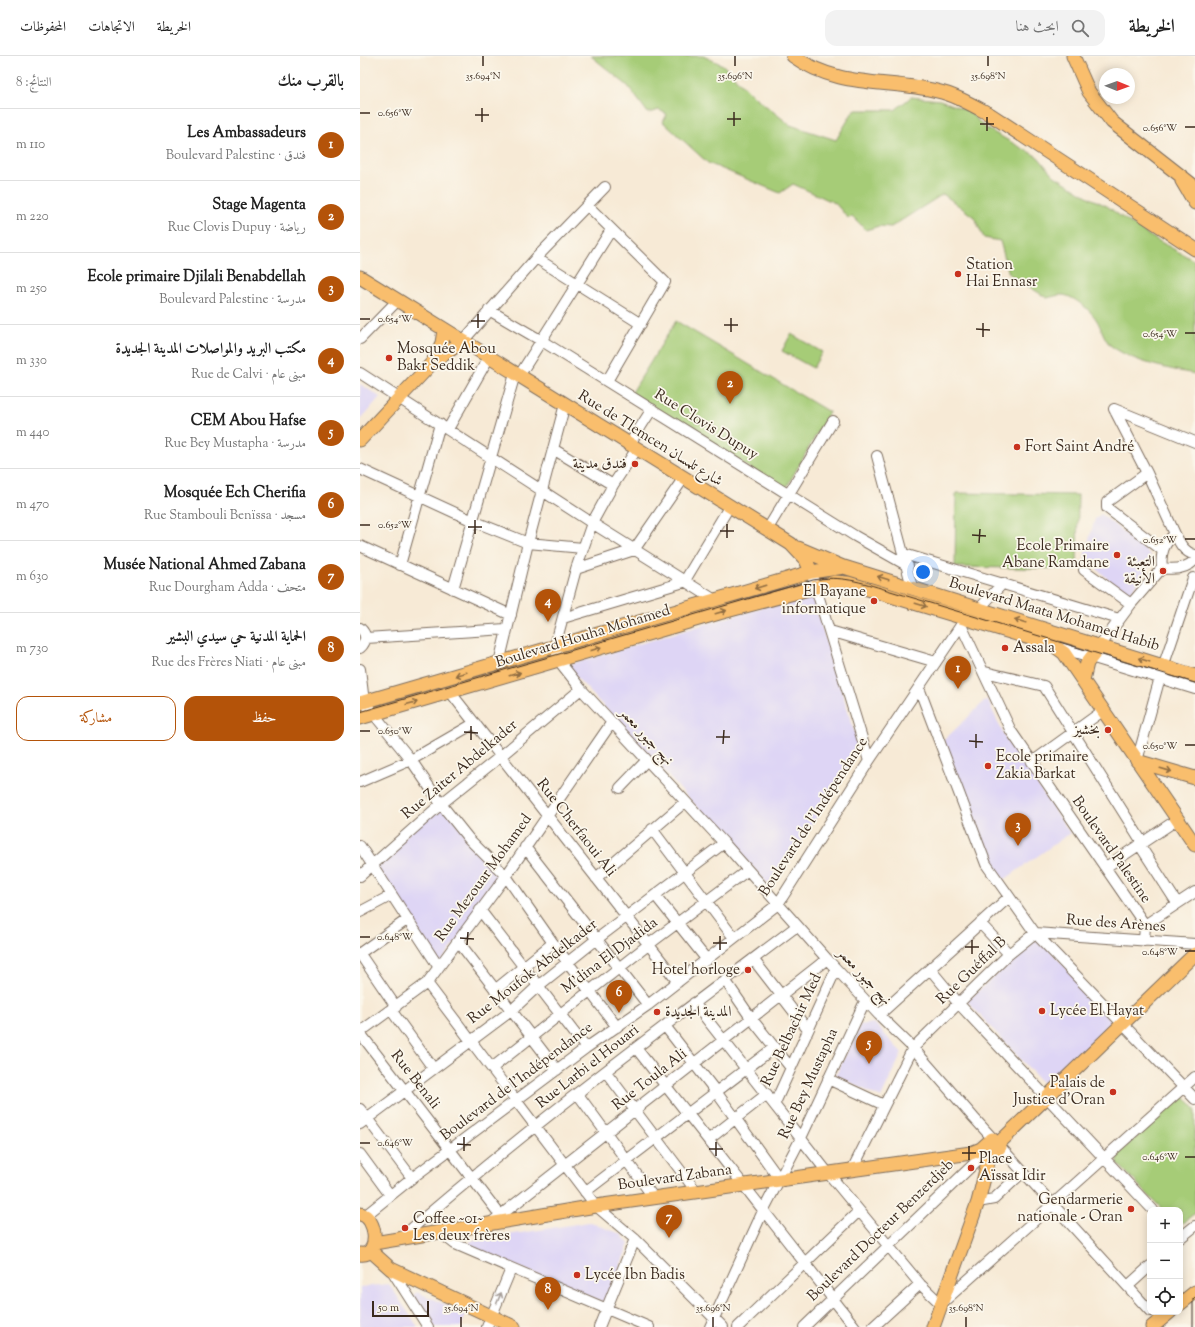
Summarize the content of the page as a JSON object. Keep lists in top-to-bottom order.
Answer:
{
  "streets": {
    "main road": [
      "Rue de Tlemcen شارع تلمسان",
      "Boulevard Maata Mohamed Habib",
      "Boulevard Houha Mohamed",
      "Boulevard Zabana"
    ],
    "street": [
      "Rue Clovis Dupuy",
      "نهج جبور معمر",
      "Rue Zaiter Abdelkader",
      "Boulevard de l'Indépendance",
      "Rue Cherfaoui Ali",
      "Boulevard Palestine",
      "Rue Mezouar Mohamed",
      "Rue des Arènes",
      "M'dina El Djadida",
      "Rue Guéffal B",
      "Rue Moufok Abdelkader",
      "Rue Belbachir Med",
      "Rue Larbi el Houari",
      "Rue Benali",
      "Rue Toula Ali",
      "Rue Bey Mustapha",
      "Boulevard Docteur Benzerdjeb"
    ]
  },
  "crossings": [
    ["Rue de Tlemcen شارع تلمسان", "Boulevard Maata Mohamed Habib"],
    ["Rue de Tlemcen شارع تلمسان", "Boulevard Houha Mohamed"],
    ["Boulevard Maata Mohamed Habib", "Boulevard Houha Mohamed"],
    ["Boulevard Maata Mohamed Habib", "Boulevard de l'Indépendance"],
    ["Boulevard Maata Mohamed Habib", "Boulevard Palestine"],
    ["Boulevard Houha Mohamed", "نهج جبور معمر"],
    ["Boulevard Houha Mohamed", "Rue Cherfaoui Ali"],
    ["نهج جبور معمر", "Rue Zaiter Abdelkader"],
    ["نهج جبور معمر", "Boulevard de l'Indépendance"],
    ["نهج جبور معمر", "Rue Mezouar Mohamed"],
    ["نهج جبور معمر", "M'dina El Djadida"],
    ["نهج جبور معمر", "Rue Guéffal B"],
    ["نهج جبور معمر", "Rue Moufok Abdelkader"],
    ["نهج جبور معمر", "Rue Belbachir Med"],
    ["نهج جبور معمر", "Rue Larbi el Houari"],
    ["نهج جبور معمر", "Rue Toula Ali"],
    ["نهج جبور معمر", "Rue Bey Mustapha"],
    ["Rue Zaiter Abdelkader", "Rue Cherfaoui Ali"],
    ["Boulevard de l'Indépendance", "Rue Cherfaoui Ali"],
    ["Boulevard de l'Indépendance", "Boulevard Palestine"],
    ["Boulevard de l'Indépendance", "Rue Benali"],
    ["Rue Cherfaoui Ali", "Rue Mezouar Mohamed"],
    ["Rue Cherfaoui Ali", "M'dina El Djadida"],
    ["Rue Cherfaoui Ali", "Rue Moufok Abdelkader"],
    ["Rue Mezouar Mohamed", "Rue Benali"],
    ["Rue des Arènes", "Rue Guéffal B"],
    ["Rue Guéffal B", "Boulevard Zabana"],
    ["Rue Moufok Abdelkader", "Rue Benali"],
    ["Rue Larbi el Houari", "Rue Benali"],
    ["Rue Larbi el Houari", "Boulevard Zabana"],
    ["Rue Benali", "Rue Toula Ali"],
    ["Rue Benali", "Boulevard Zabana"],
    ["Rue Toula Ali", "Boulevard Zabana"],
    ["Rue Bey Mustapha", "Boulevard Zabana"],
    ["Boulevard Zabana", "Boulevard Docteur Benzerdjeb"]
  ],
  "places": [
    "Station Hai Ennasr",
    "Mosquée Abou Bakr Seddik",
    "Fort Saint André",
    "فندق مدينة",
    "Ecole Primaire Abane Ramdane",
    "التعبئة الأنيقة",
    "El Bayane informatique",
    "Assala",
    "بخشيز",
    "Ecole primaire Zakia Barkat",
    "Hotel horloge",
    "Lycée El Hayat",
    "المدينة الجديدة",
    "Palais de Justice d'Oran",
    "Place Aïssat Idir",
    "Gendarmerie nationale - Oran",
    "Coffee ~01~ Les deux frères",
    "Lycée Ibn Badis"
  ],
  "scale_bar": "50 m",
  "north": "right",
  "page": {
    "header": "الخريطة",
    "search": "ابحث هنا",
    "nav": ["الخريطة", "الاتجاهات", "المحفوظات"],
    "heading": ["بالقرب منك", "النتائج: 8"],
    "list": [
      {
        "mark": "1",
        "name": "Les Ambassadeurs",
        "note": "فندق · Boulevard Palestine",
        "value": "110 m"
      },
      {
        "mark": "2",
        "name": "Stage Magenta",
        "note": "رياضة · Rue Clovis Dupuy",
        "value": "220 m"
      },
      {
        "mark": "3",
        "name": "Ecole primaire Djilali Benabdellah",
        "note": "مدرسة · Boulevard Palestine",
        "value": "250 m"
      },
      {
        "mark": "4",
        "name": "مكتب البريد والمواصلات المدينة الجديدة",
        "note": "مبنى عام · Rue de Calvi",
        "value": "330 m"
      },
      {
        "mark": "5",
        "name": "CEM Abou Hafse",
        "note": "مدرسة · Rue Bey Mustapha",
        "value": "440 m"
      },
      {
        "mark": "6",
        "name": "Mosquée Ech Cherifia",
        "note": "مسجد · Rue Stambouli Benïssa",
        "value": "470 m"
      },
      {
        "mark": "7",
        "name": "Musée National Ahmed Zabana",
        "note": "متحف · Rue Dourgham Adda",
        "value": "630 m"
      },
      {
        "mark": "8",
        "name": "الحماية المدنية حي سيدي البشير",
        "note": "مبنى عام · Rue des Frères Niati",
        "value": "730 m"
      }
    ],
    "pins": [
      "2",
      "4",
      "1",
      "3",
      "6",
      "5",
      "7",
      "8"
    ],
    "buttons": ["حفظ", "مشاركة"],
    "map_buttons": ["+", "−"],
    "scale": "50 m"
  },
  "coordinates": [
    "35.694°N",
    "35.696°N",
    "35.698°N",
    "0.656°W",
    "0.654°W",
    "0.652°W",
    "0.650°W",
    "0.648°W",
    "0.646°W"
  ]
}
